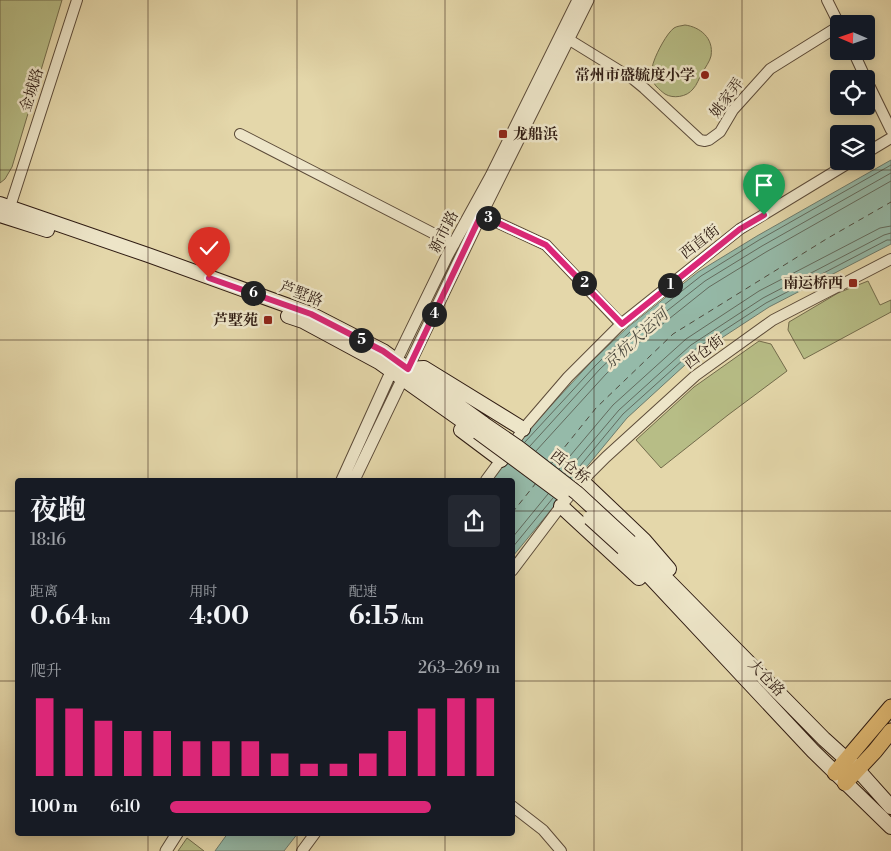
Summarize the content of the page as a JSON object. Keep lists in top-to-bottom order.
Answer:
{
  "streets": {
    "main road": ["芦墅路", "西仓桥", "大仓路"],
    "street": [
      "金城路",
      "姚家弄",
      "新市路",
      "西直街",
      "西仓街"
    ]
  },
  "crossings": [
    ["金城路", "芦墅路"],
    ["姚家弄", "新市路"],
    ["新市路", "芦墅路"],
    ["芦墅路", "西仓桥"],
    ["西仓桥", "大仓路"]
  ],
  "water": ["京杭大运河"],
  "places": {
    "other": ["常州市盛毓度小学"],
    "transit": ["龙船浜", "南运桥西", "芦墅苑"]
  },
  "north": "left",
  "page": {
    "pins": [
      "3",
      "2",
      "1",
      "6",
      "4",
      "5"
    ],
    "heading": ["夜跑", "18:16"],
    "stats": [
      ["距离", "0.64 km"],
      ["用时", "4:00"],
      ["配速", "6:15 /km"]
    ],
    "chart": ["爬升", "263–269 m"],
    "list": [
      {
        "name": "100 m",
        "note": "6:10"
      }
    ]
  }
}
